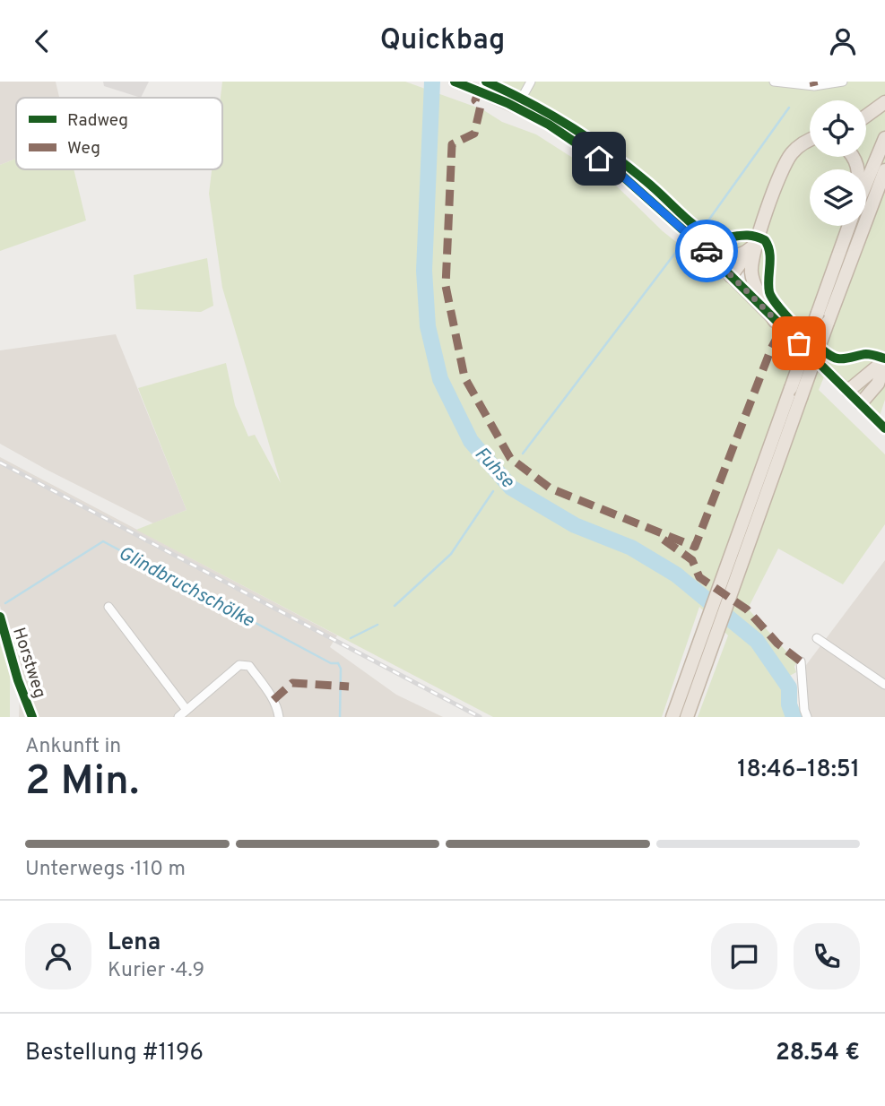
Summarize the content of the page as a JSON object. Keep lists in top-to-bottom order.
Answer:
{
  "streets": {
    "street": ["Horstweg"]
  },
  "water": ["Fuhse", "Glindbruchschölke"],
  "legend": ["Radweg", "Weg"],
  "page": {
    "header": "Quickbag",
    "heading": ["2 Min.", "Ankunft in", "18:46–18:51"],
    "panel": [
      "Lena",
      "Kurier · 4.9",
      "Bestellung #1196",
      "28.54 €"
    ],
    "bar": "Unterwegs · 110 m"
  }
}
